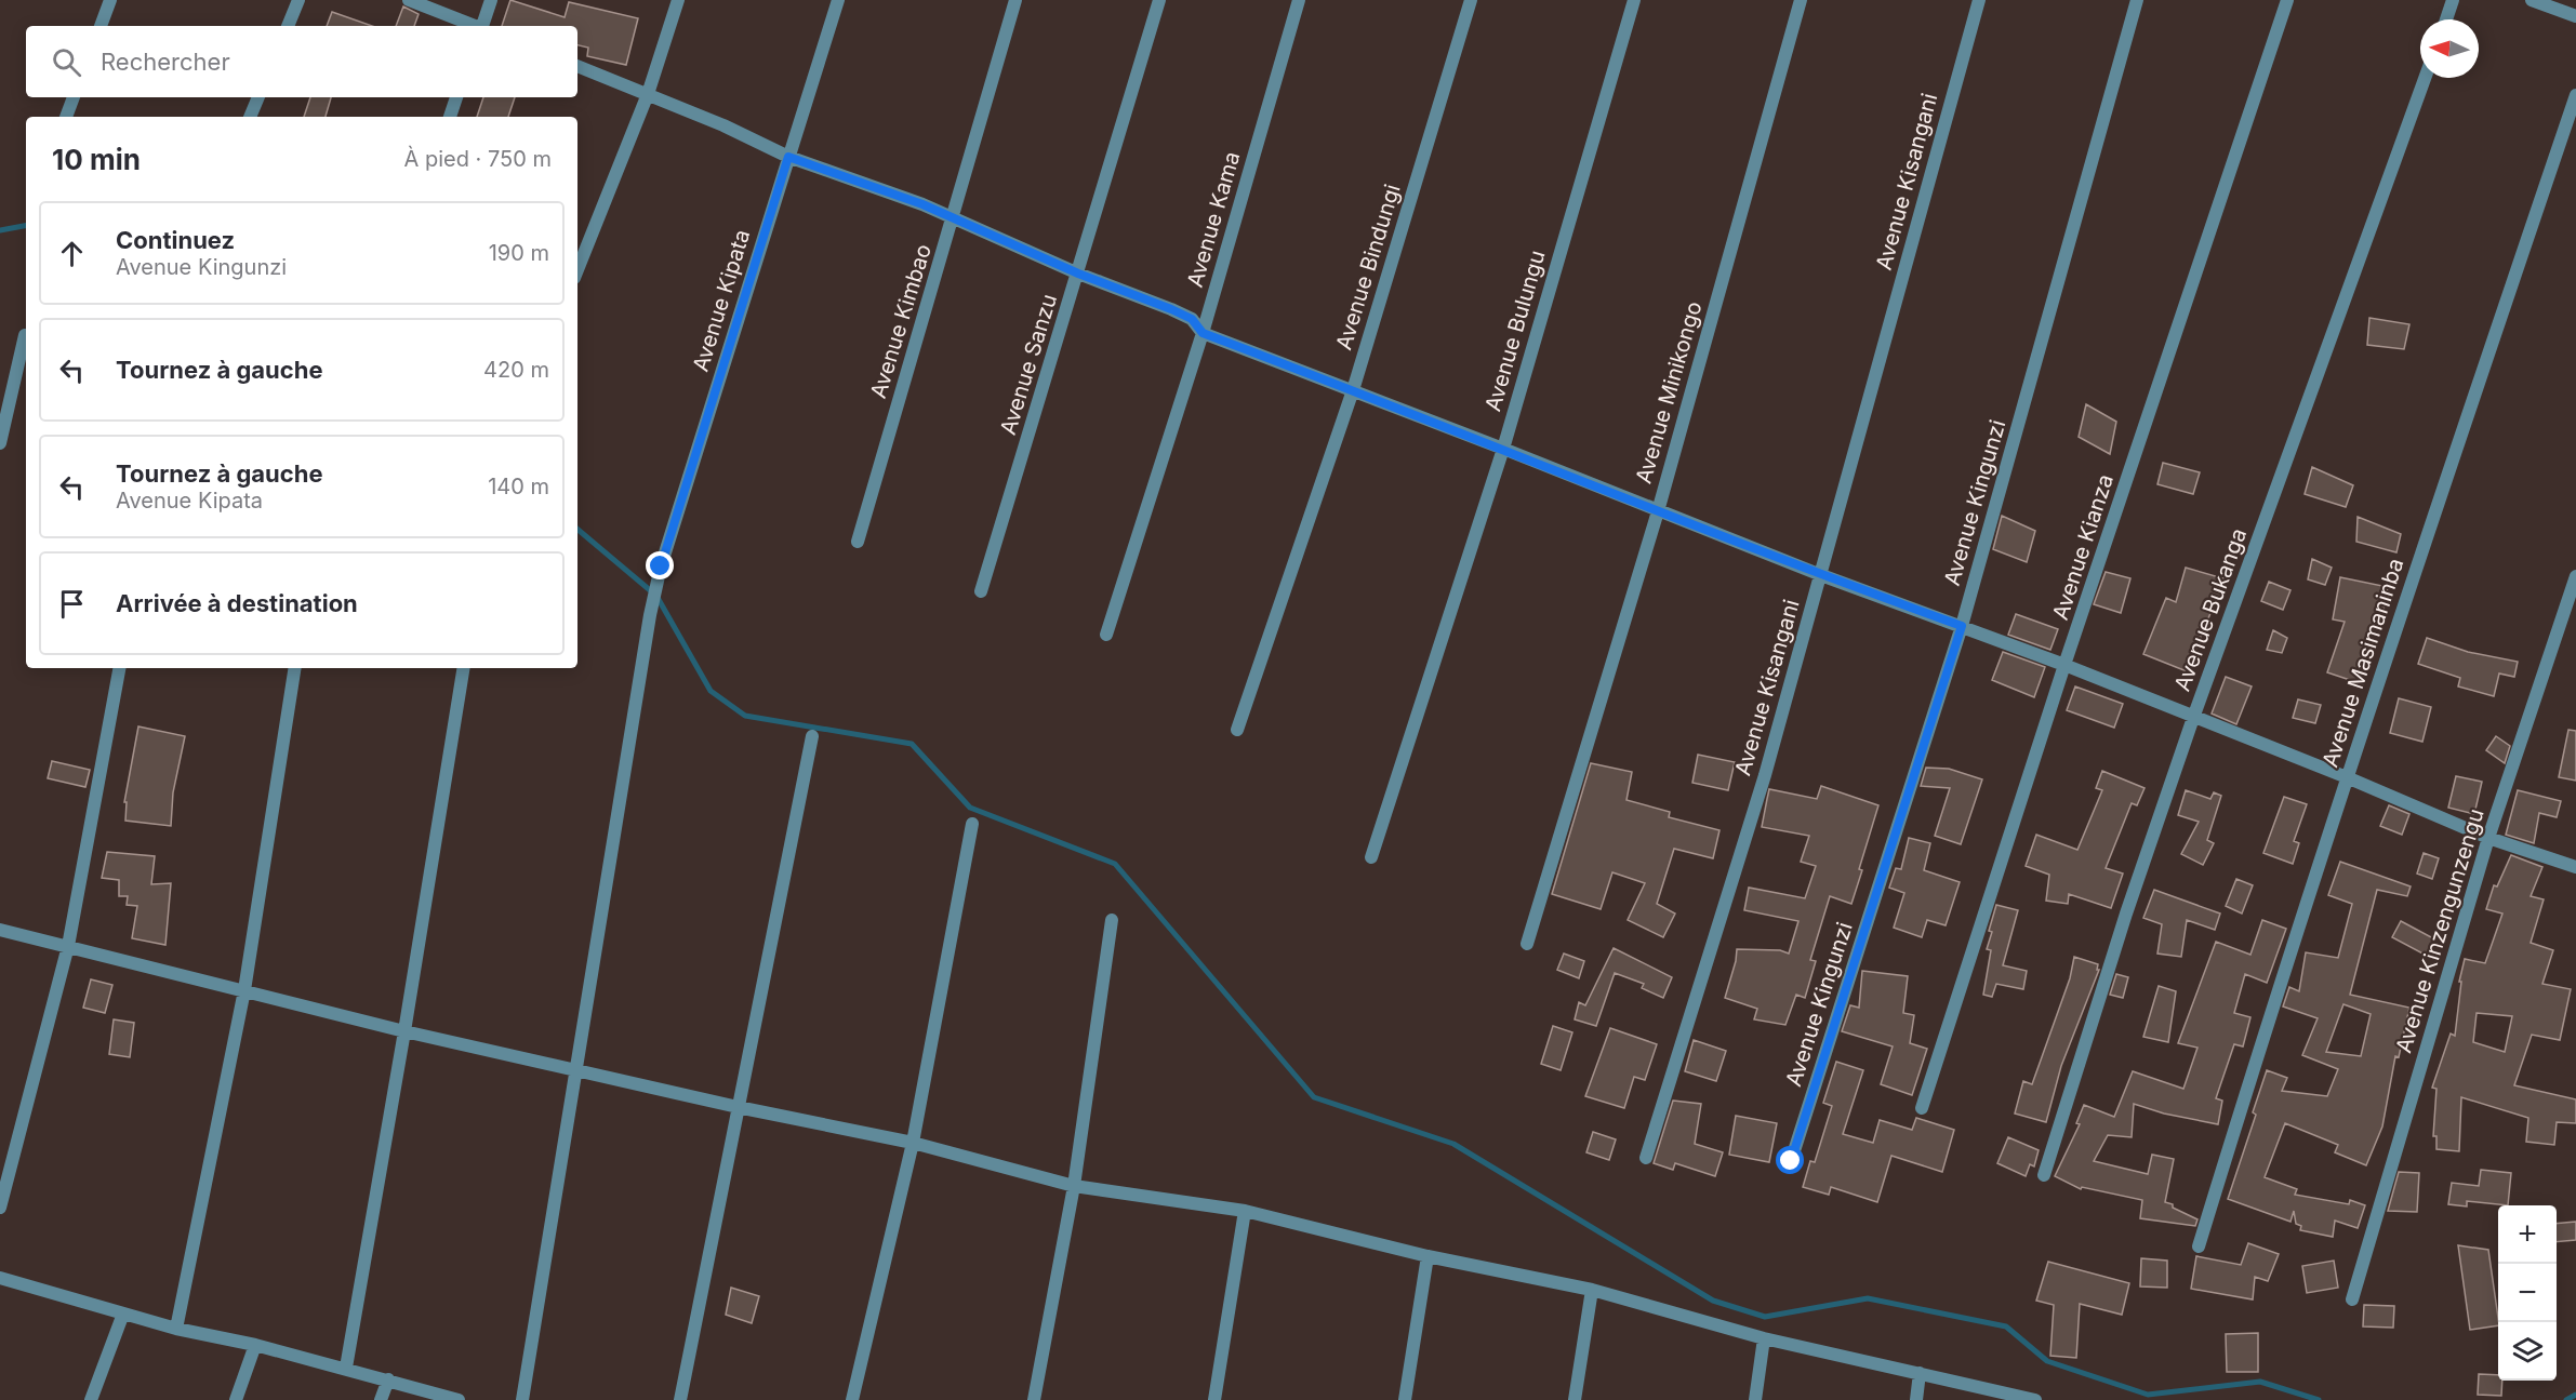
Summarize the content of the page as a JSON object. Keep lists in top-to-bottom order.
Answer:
{
  "streets": {
    "street": [
      "Avenue Kisangani",
      "Avenue Kama",
      "Avenue Bindungi",
      "Avenue Kipata",
      "Avenue Kimbao",
      "Avenue Bulungu",
      "Avenue Sanzu",
      "Avenue Minikongo",
      "Avenue Kingunzi",
      "Avenue Kianza",
      "Avenue Bukanga",
      "Avenue Masimaninba",
      "Avenue Kinzengunzengu"
    ]
  },
  "north": "left",
  "page": {
    "search": "Rechercher",
    "heading": ["10 min", "À pied · 750 m"],
    "list": [
      ["Continuez", "Avenue Kingunzi", "190 m"],
      ["Tournez à gauche", "420 m"],
      ["Tournez à gauche", "Avenue Kipata", "140 m"],
      "Arrivée à destination"
    ],
    "map_buttons": ["+", "−"]
  }
}
